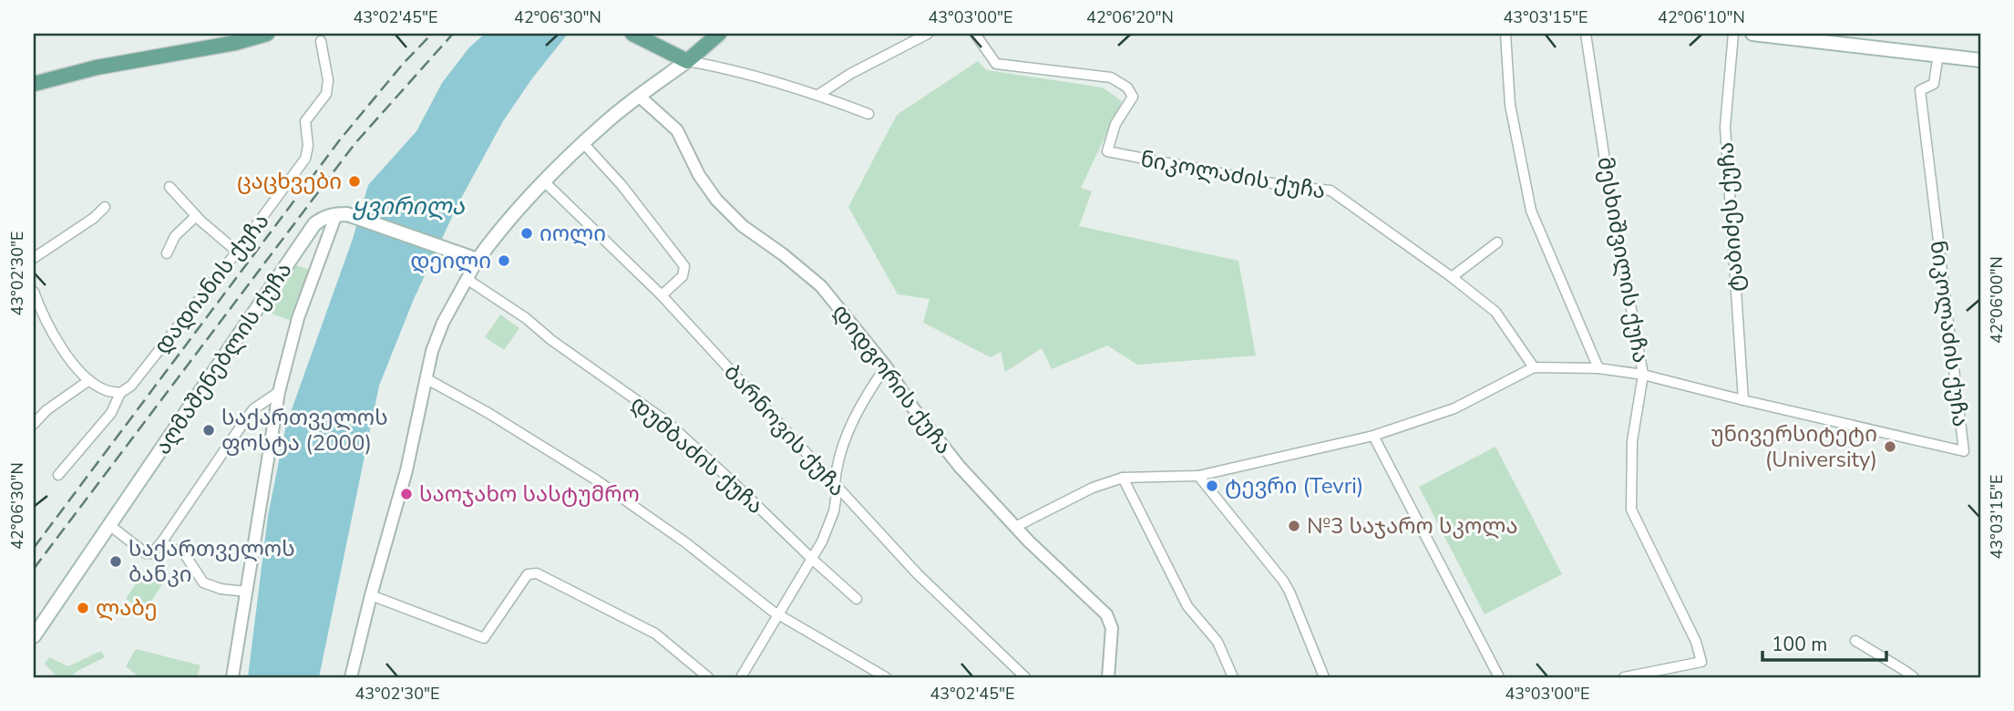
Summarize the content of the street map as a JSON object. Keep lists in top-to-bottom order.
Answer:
{
  "streets": {
    "main road": ["აღმაშენებლის ქუჩა"],
    "street": [
      "ნიკოლაძის ქუჩა",
      "ტაბიძეს ქუჩა",
      "მესხიშვილის ქუჩა",
      "დადიანის ქუჩა",
      "დიდგორის ქუჩა",
      "ბარნოვის ქუჩა",
      "დუმბაძის ქუჩა"
    ]
  },
  "crossings": [
    ["ნიკოლაძის ქუჩა", "ტაბიძეს ქუჩა"],
    ["ნიკოლაძის ქუჩა", "მესხიშვილის ქუჩა"],
    ["ნიკოლაძის ქუჩა", "დიდგორის ქუჩა"]
  ],
  "water": ["ყვირილა"],
  "places": [
    "ცაცხვები",
    "იოლი",
    "დეილი",
    "საქართველოს ფოსტა (2000)",
    "უნივერსიტეტი (University)",
    "ტევრი (Tevri)",
    "საოჯახო სასტუმრო",
    "№3 საჯარო სკოლა",
    "საქართველოს ბანკი",
    "ლაბე"
  ],
  "scale_bar": "100 m",
  "coordinates": [
    "43°02'45\"E",
    "42°06'30\"N",
    "43°03'00\"E",
    "42°06'20\"N",
    "43°03'15\"E",
    "42°06'10\"N",
    "43°02'30\"E",
    "42°06'00\"N"
  ]
}
